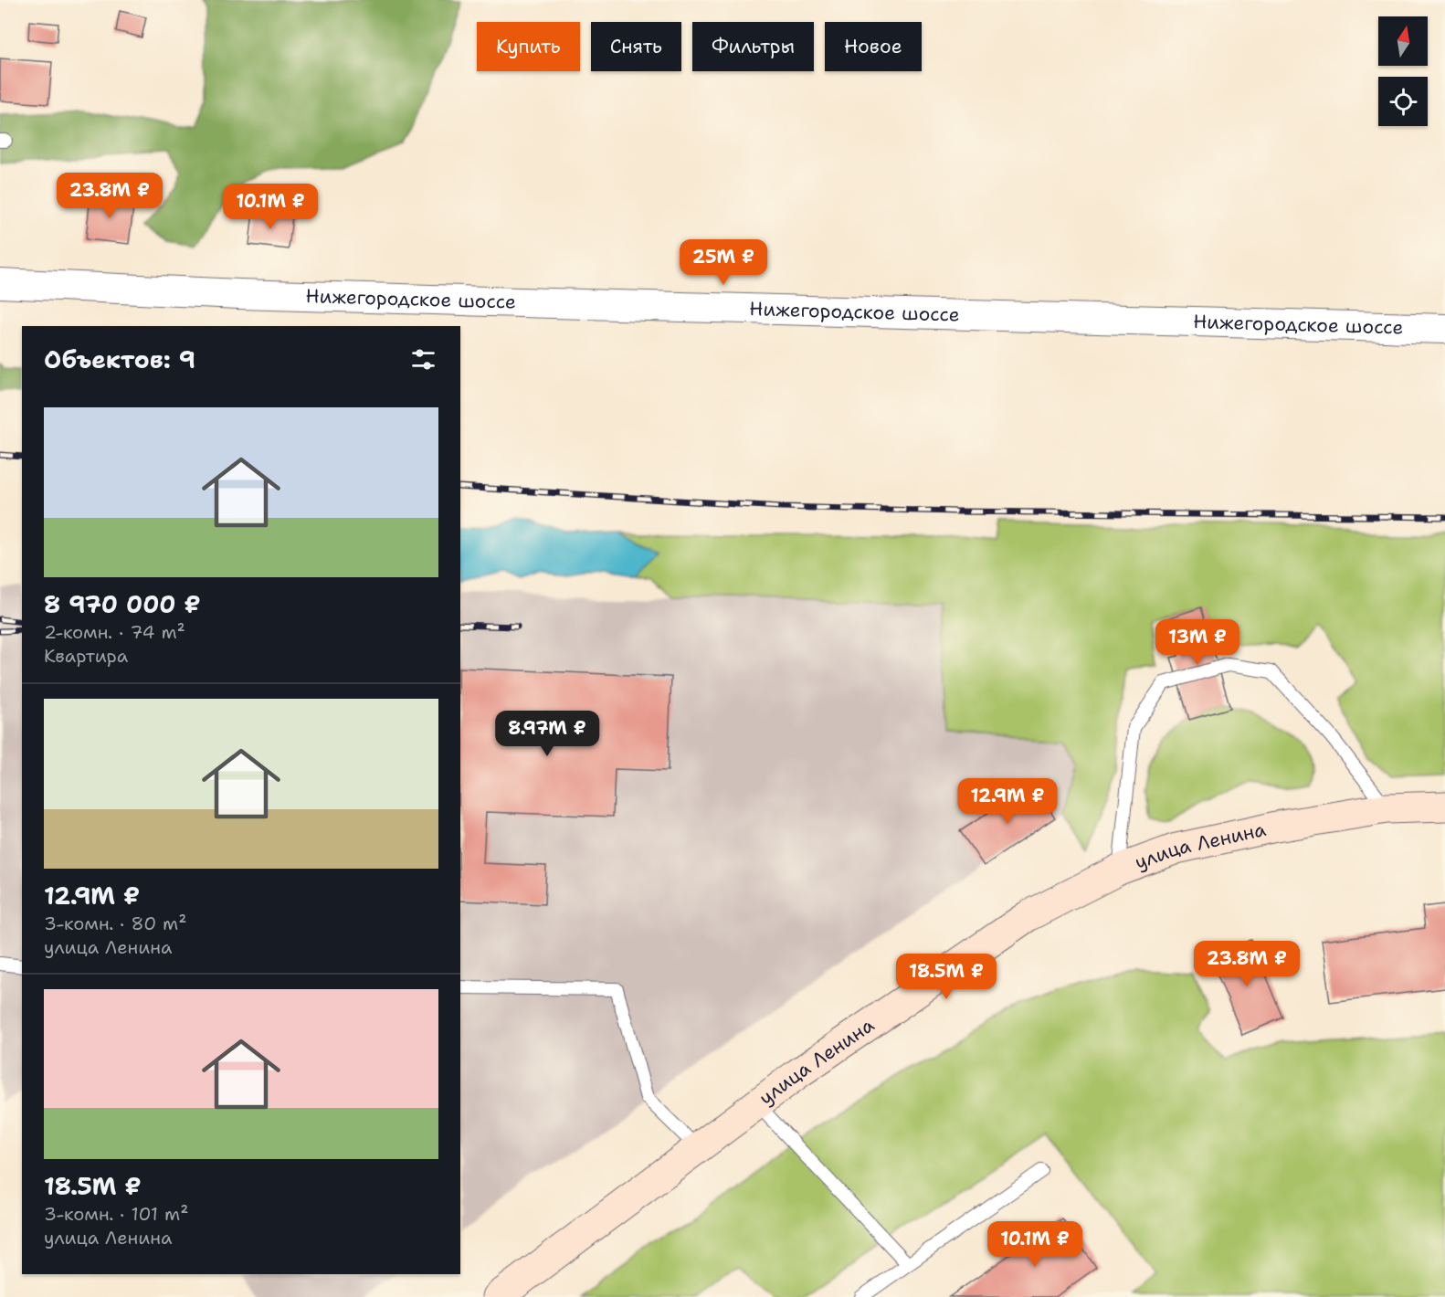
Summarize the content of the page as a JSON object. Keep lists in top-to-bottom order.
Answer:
{
  "streets": {
    "main road": ["улица Ленина"],
    "street": ["Нижегородское шоссе"]
  },
  "north": "top",
  "page": {
    "chip": [
      "Купить",
      "Снять",
      "Фильтры",
      "Новое"
    ],
    "price": [
      "23.8M ₽",
      "10.1M ₽",
      "25M ₽",
      "13M ₽",
      "8.97M ₽",
      "12.9M ₽",
      "23.8M ₽",
      "18.5M ₽",
      "10.1M ₽"
    ],
    "heading": "Объектов: 9",
    "list": [
      {
        "name": "8 970 000 ₽",
        "note": "2-комн. · 74 m² · Квартира"
      },
      {
        "name": "12.9M ₽",
        "note": "3-комн. · 80 m² · улица Ленина"
      },
      {
        "name": "18.5M ₽",
        "note": "3-комн. · 101 m² · улица Ленина"
      }
    ]
  }
}
